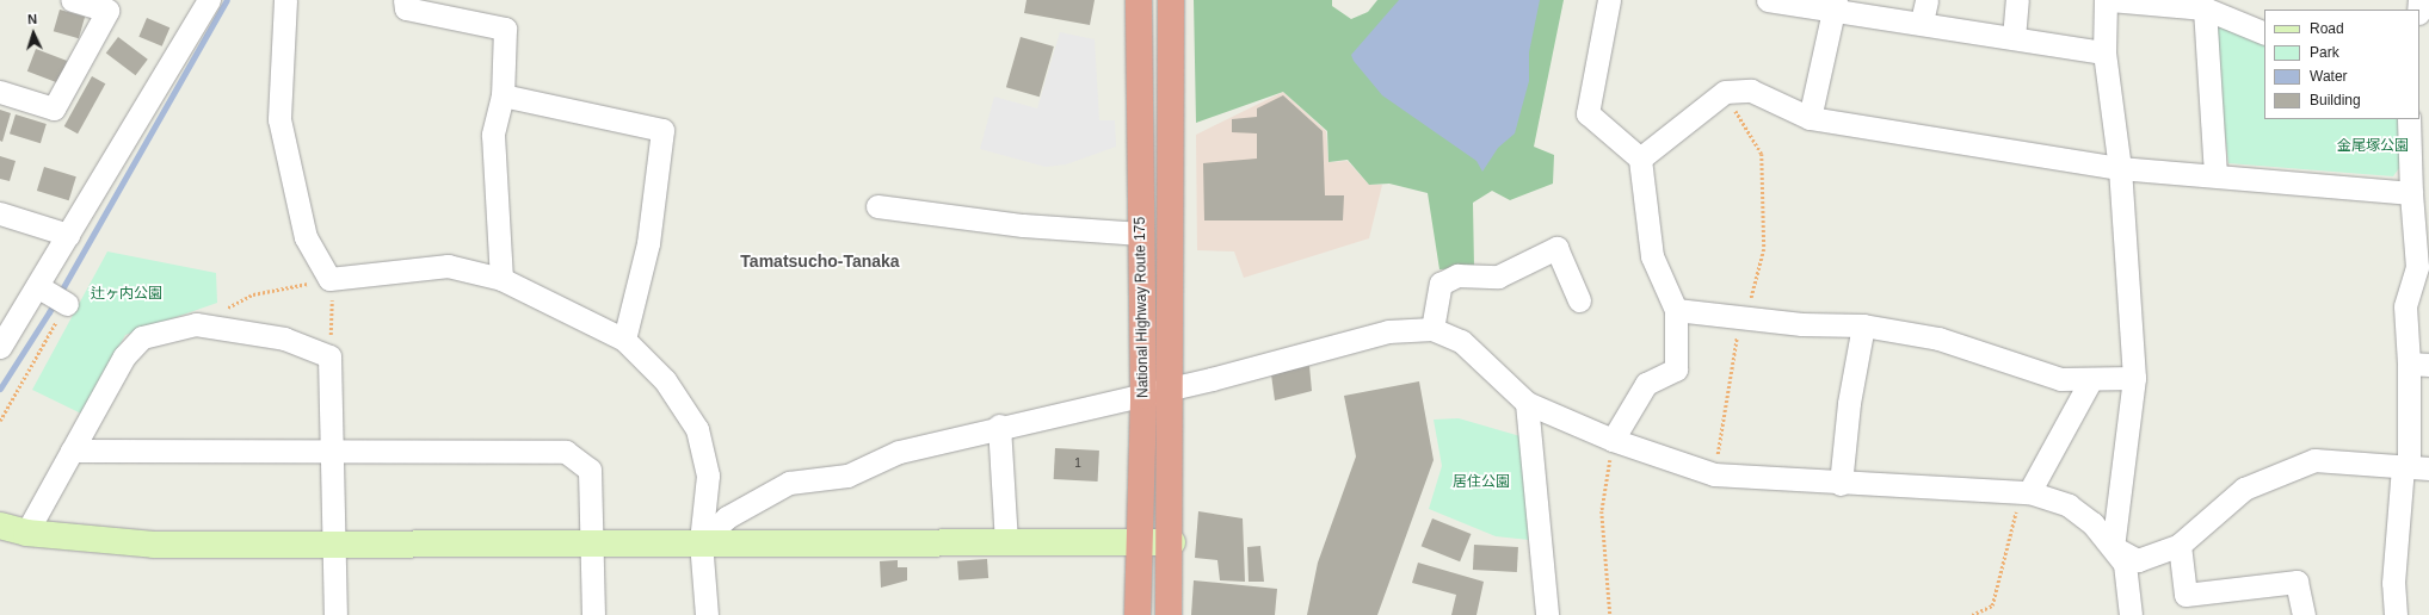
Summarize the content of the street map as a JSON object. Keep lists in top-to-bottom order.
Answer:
{
  "streets": {
    "highway": ["National Highway Route 175"]
  },
  "districts": ["Tamatsucho-Tanaka"],
  "parks": ["金尾塚公園", "辻ヶ内公園", "居住公園"],
  "house_numbers": ["1"],
  "legend": [
    "Road",
    "Park",
    "Water",
    "Building"
  ],
  "north": "top"
}
